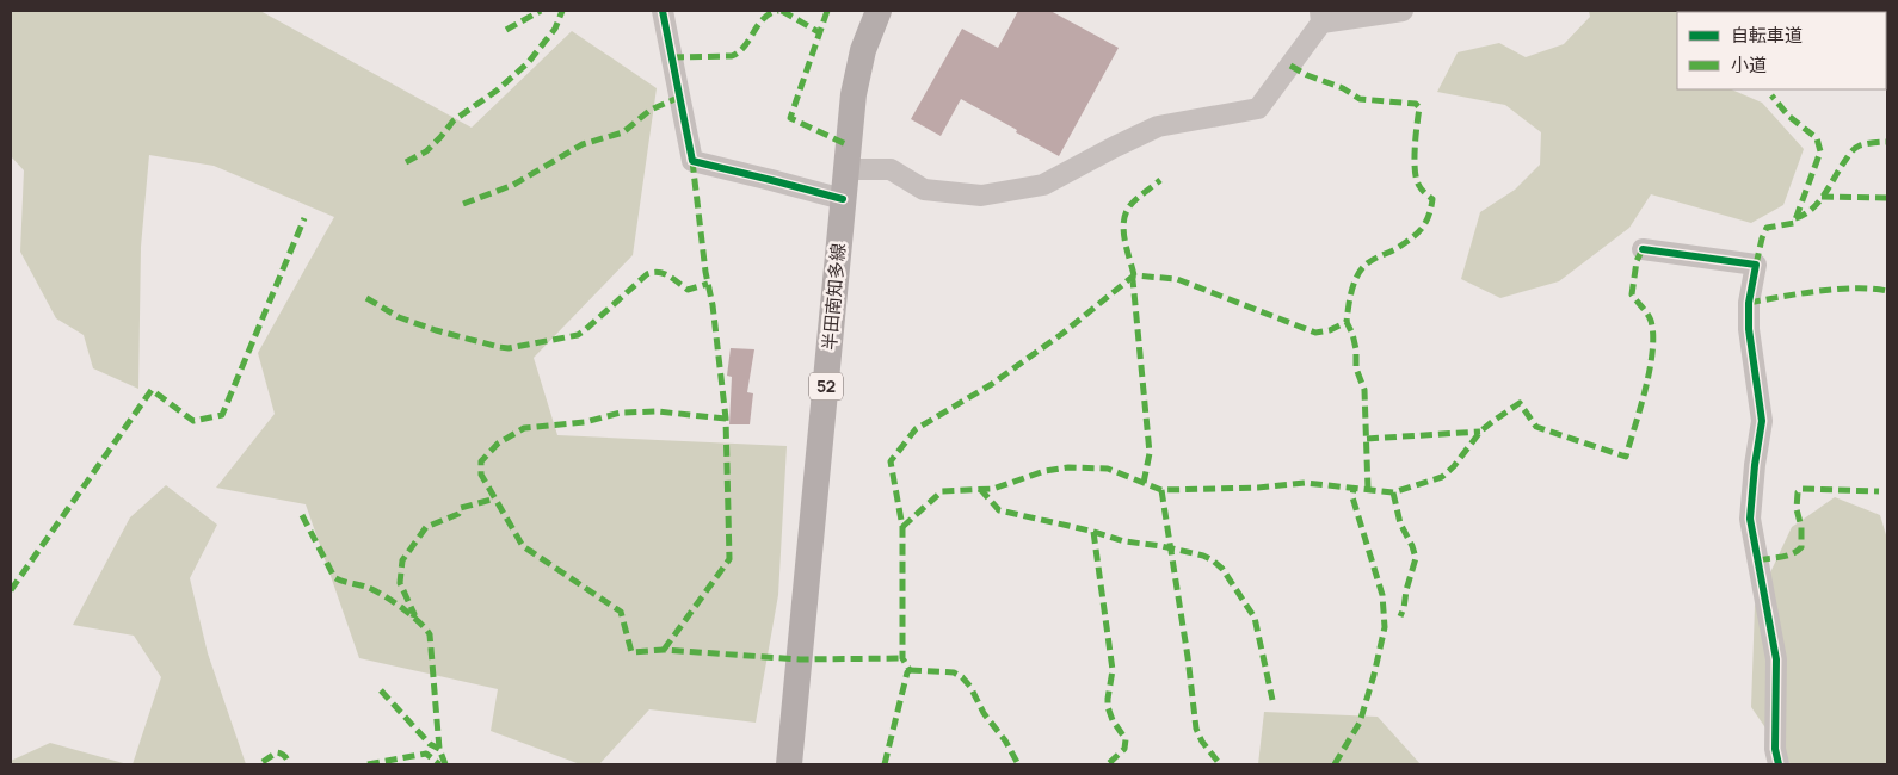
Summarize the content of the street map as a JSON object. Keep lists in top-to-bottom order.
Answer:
{
  "streets": {
    "main road": ["半田南知多線", "52"]
  },
  "legend": ["自転車道", "小道"]
}
